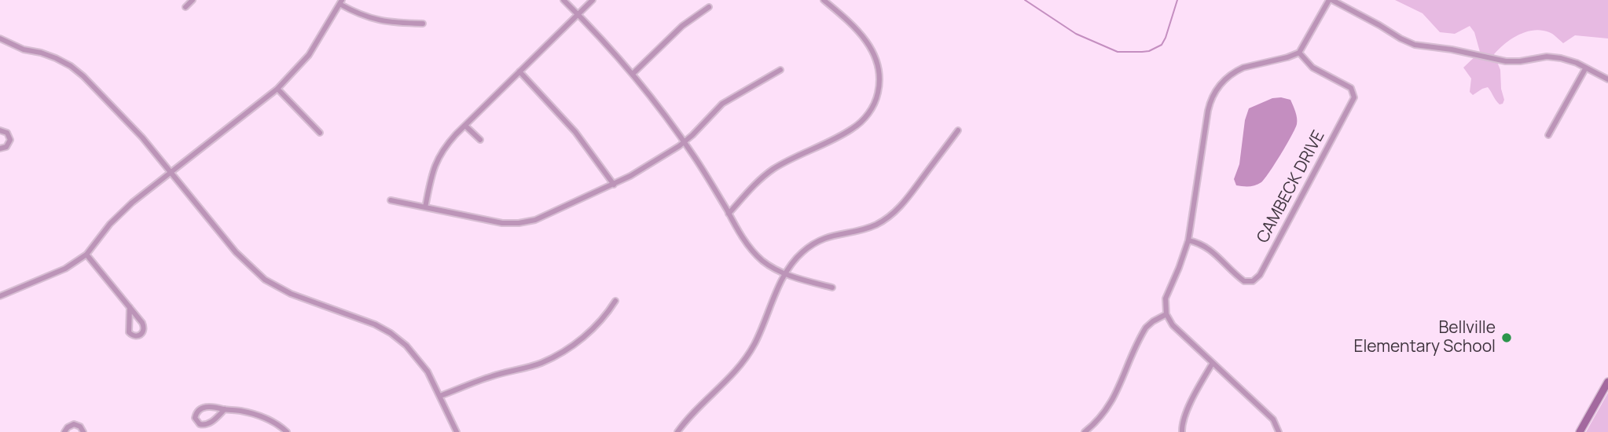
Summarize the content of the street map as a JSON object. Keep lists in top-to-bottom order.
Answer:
{
  "streets": {
    "street": ["CAMBECK DRIVE"]
  },
  "places": ["Bellville Elementary School"]
}
